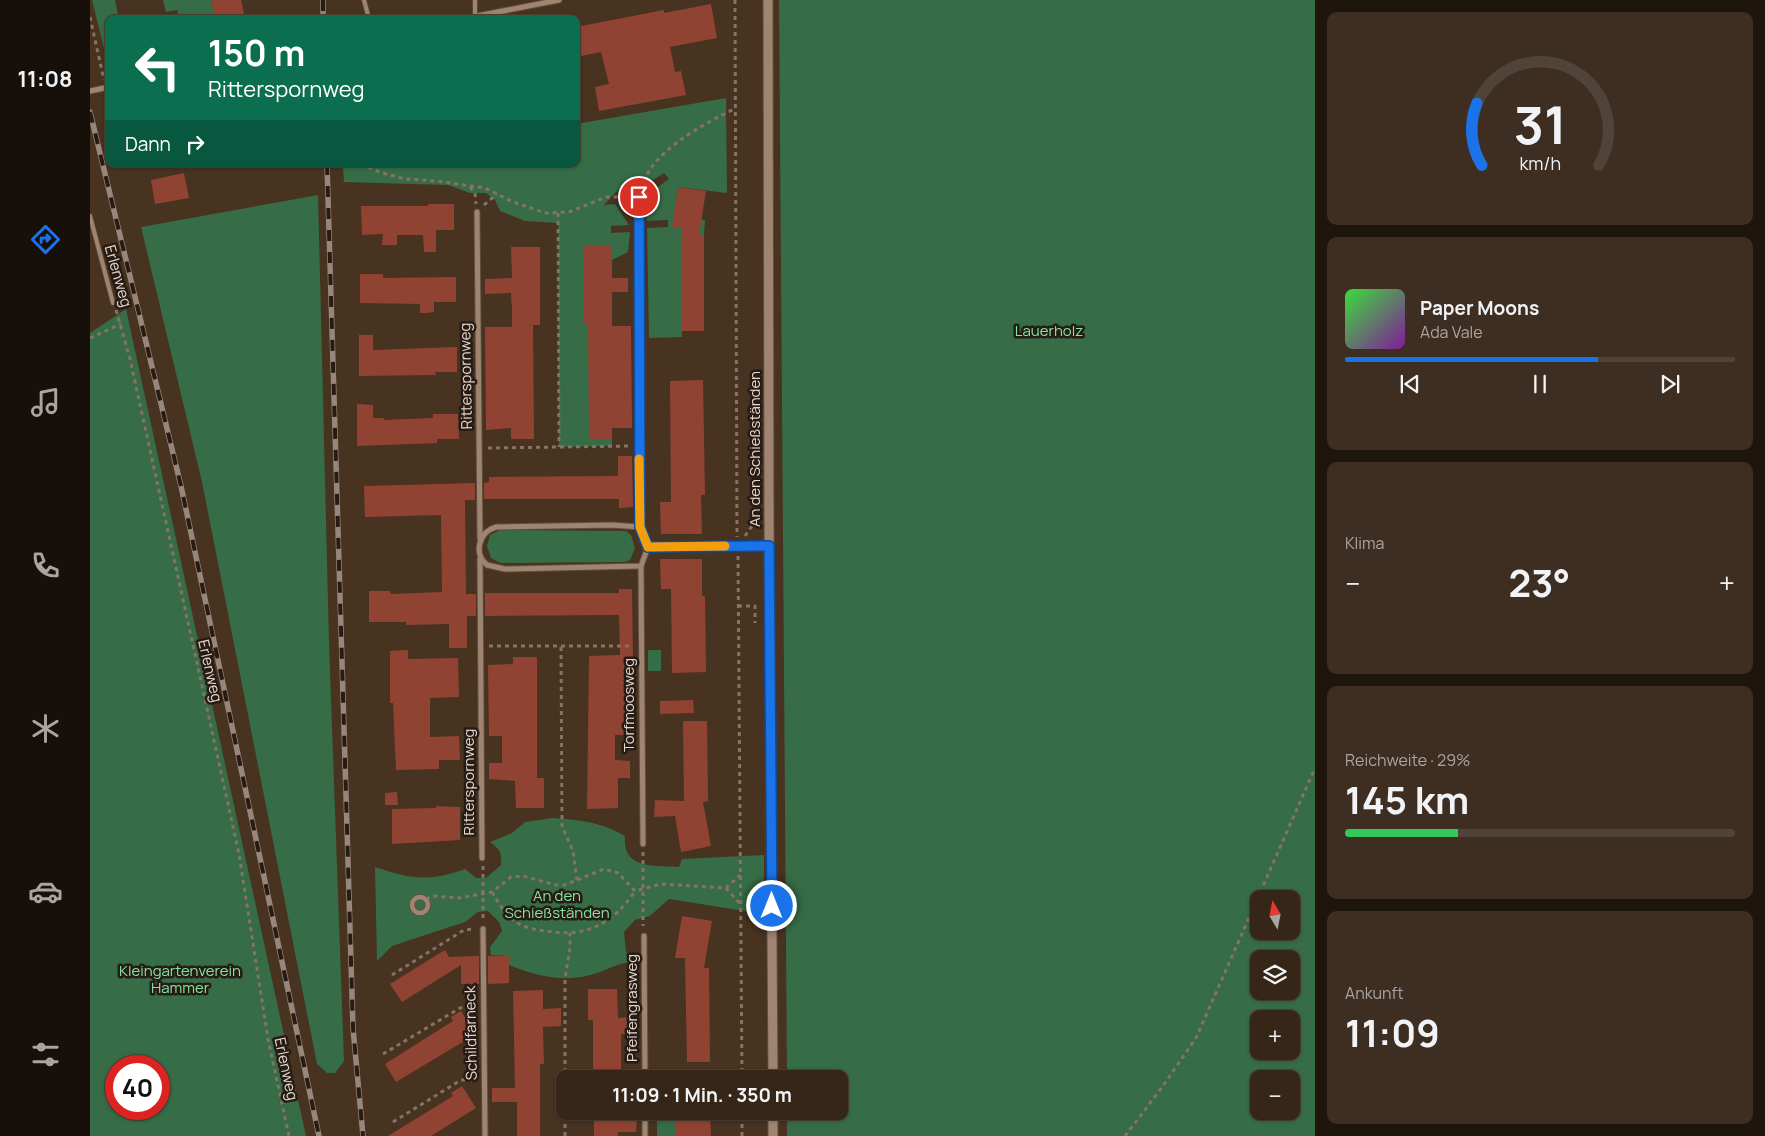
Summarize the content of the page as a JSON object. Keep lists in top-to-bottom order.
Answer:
{
  "streets": {
    "street": [
      "Ritterspornweg",
      "An den Schießständen",
      "Torfmoosweg",
      "Pfeifengrasweg",
      "Schildfarneck"
    ],
    "lane": ["Erlenweg"]
  },
  "parks": ["Lauerholz", "An den Schießständen", "Kleingartenverein Hammer"],
  "north": "top",
  "page": {
    "tabs": "11:08",
    "turn": ["150 m", "Ritterspornweg"],
    "then": "Dann",
    "song": ["Paper Moons", "Ada Vale"],
    "tile": [
      "Klima",
      ["Reichweite · 29%", "145 km"],
      ["Ankunft", "11:09"]
    ],
    "heat": ["−", "23°", "+"],
    "map_buttons": ["+", "−"],
    "limit": "40",
    "trip": "11:09 · 1 Min. · 350 m",
    "gauge": ["31", "km/h"]
  }
}
